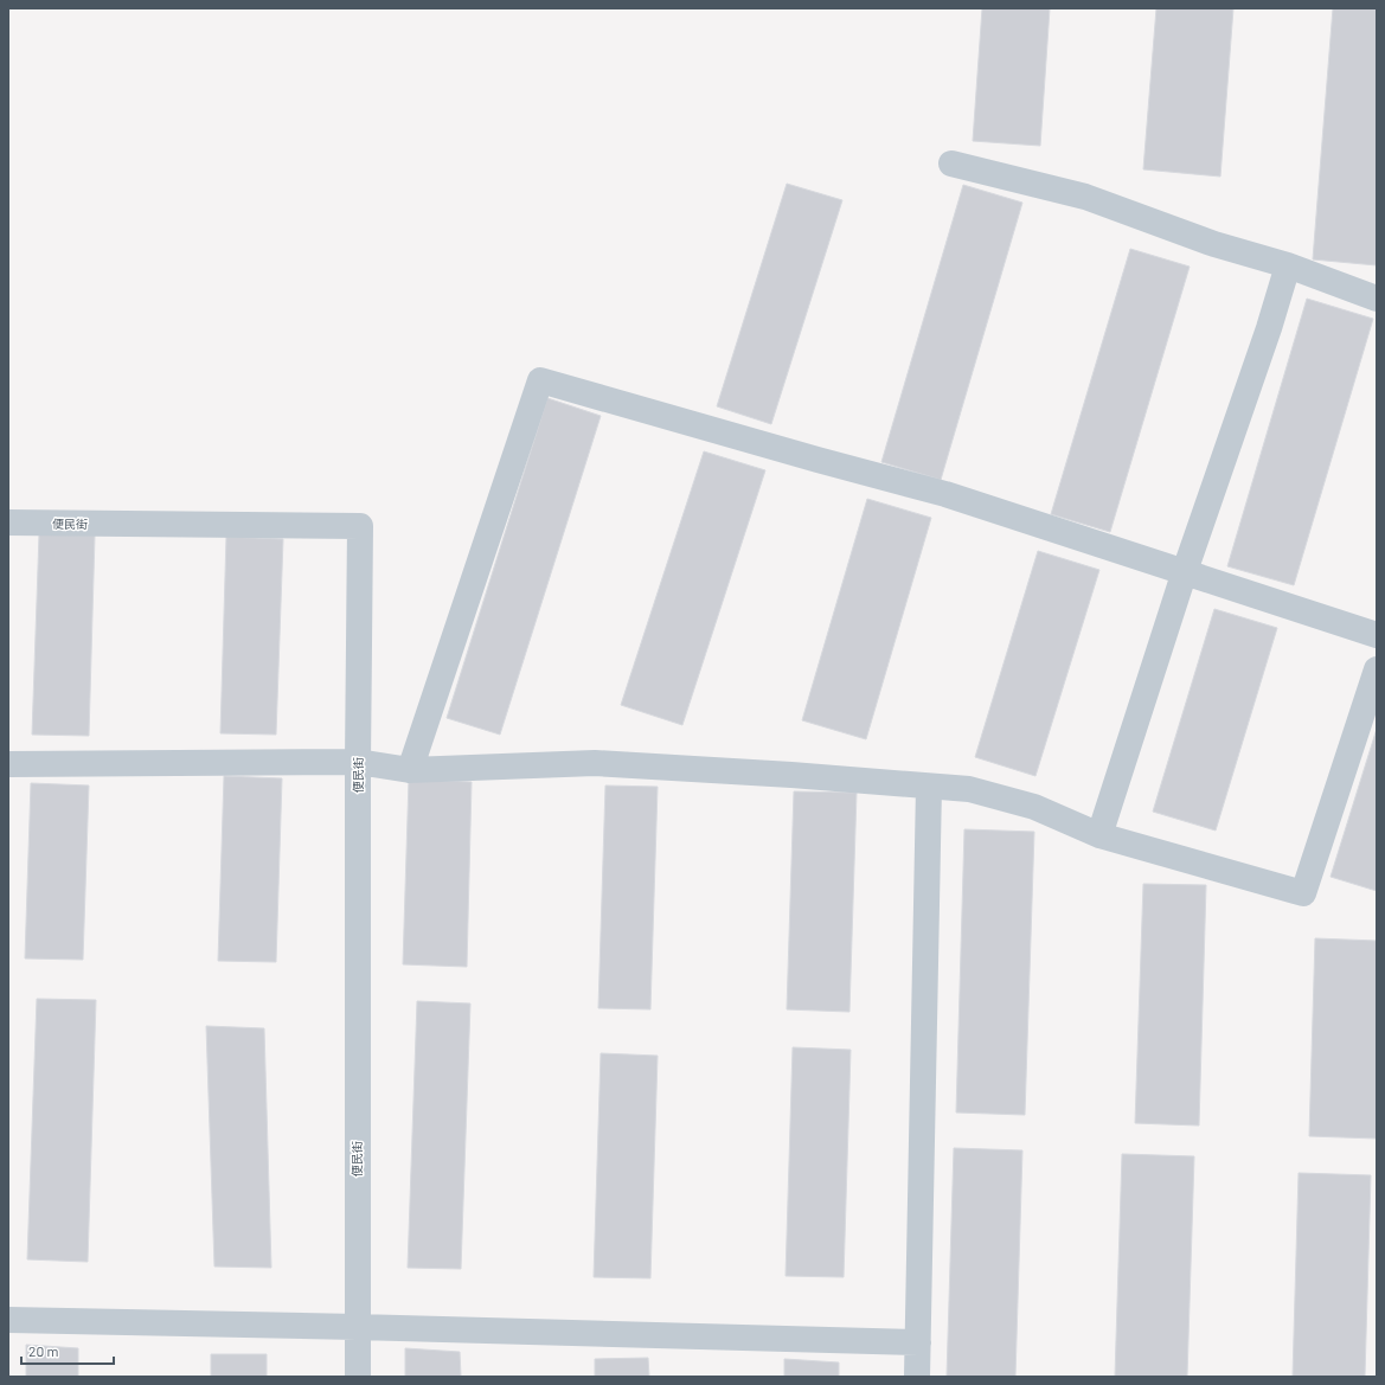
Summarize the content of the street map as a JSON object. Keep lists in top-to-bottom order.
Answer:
{
  "streets": {
    "street": ["便民街"]
  },
  "scale_bar": "20 m"
}
